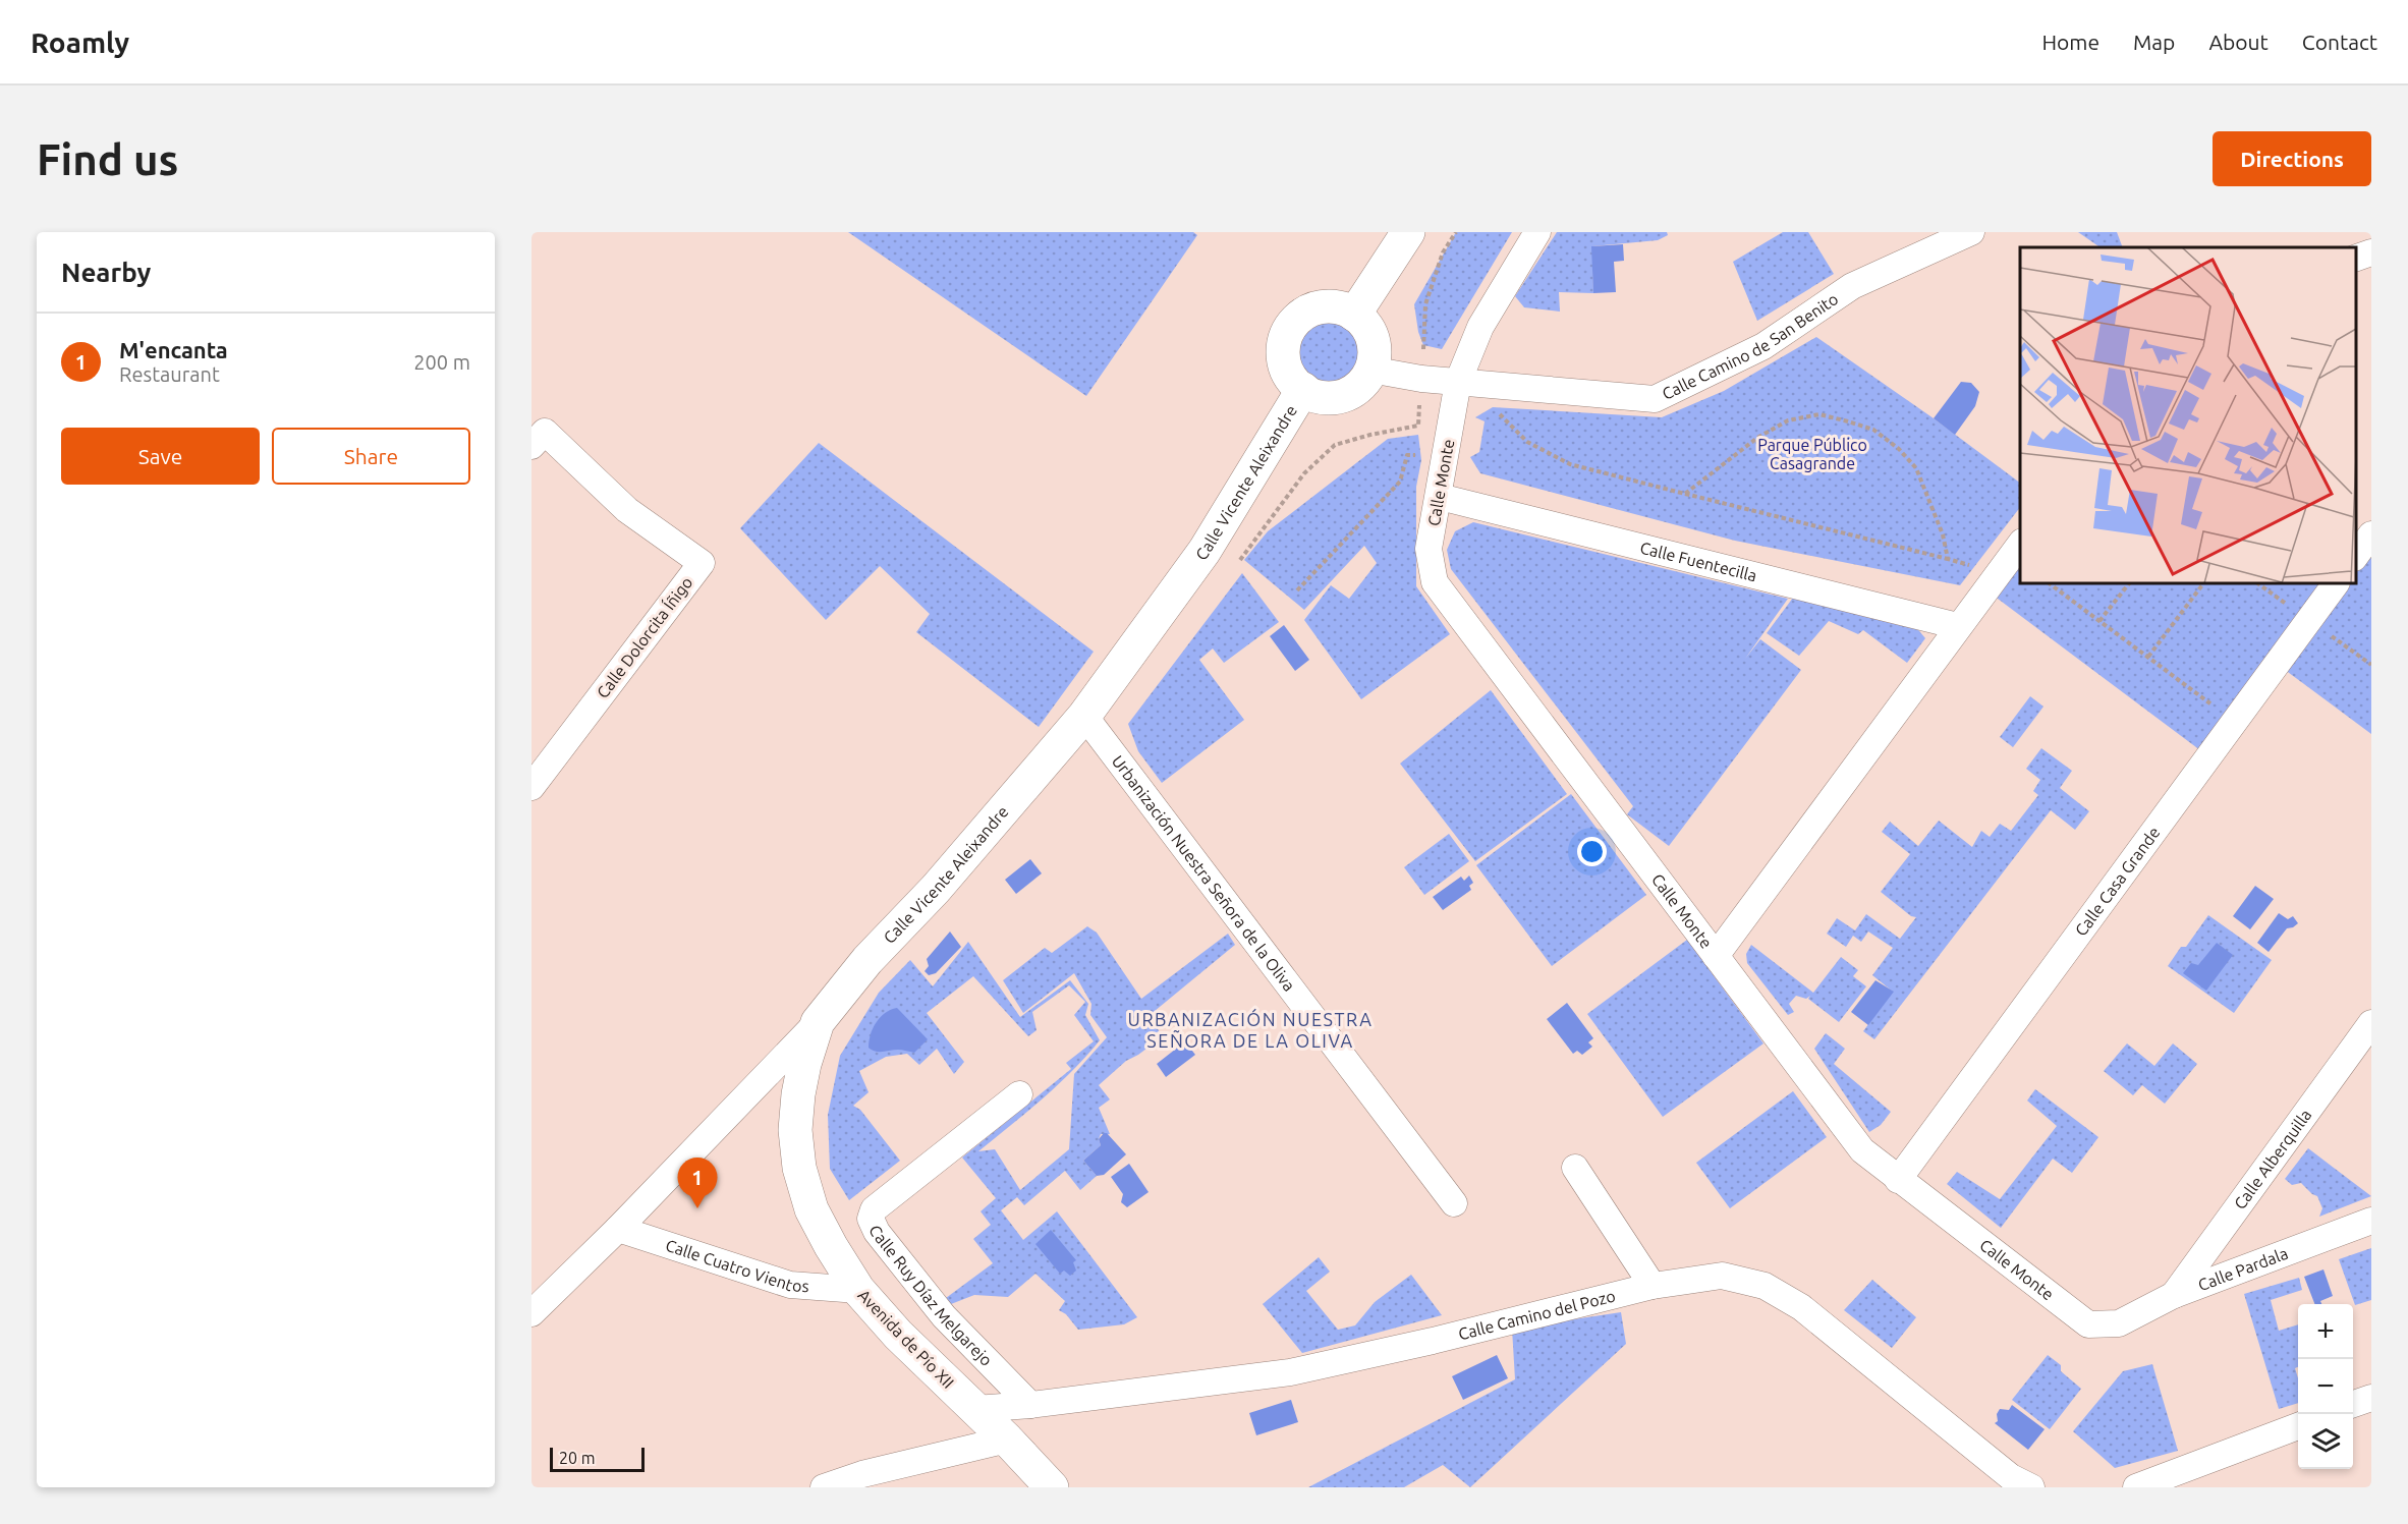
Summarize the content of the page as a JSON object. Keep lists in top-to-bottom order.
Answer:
{
  "streets": {
    "main road": ["Calle Vicente Aleixandre", "Avenida de Pío XII"],
    "street": [
      "Calle Camino de San Benito",
      "Calle Monte",
      "Calle Fuentecilla",
      "Calle Dolorcita Íñigo",
      "Urbanización Nuestra Señora de la Oliva",
      "Calle Casa Grande",
      "Calle Alberquilla",
      "Calle Cuatro Vientos",
      "Calle Pardala",
      "Calle Ruy Díaz Melgarejo",
      "Calle Camino del Pozo"
    ]
  },
  "crossings": [
    ["Calle Camino de San Benito", "Calle Vicente Aleixandre"],
    ["Calle Camino de San Benito", "Calle Monte"],
    ["Calle Vicente Aleixandre", "Urbanización Nuestra Señora de la Oliva"],
    ["Calle Vicente Aleixandre", "Calle Cuatro Vientos"],
    ["Calle Vicente Aleixandre", "Avenida de Pío XII"],
    ["Calle Monte", "Calle Fuentecilla"],
    ["Calle Monte", "Calle Casa Grande"],
    ["Calle Monte", "Calle Pardala"],
    ["Calle Alberquilla", "Calle Pardala"],
    ["Calle Cuatro Vientos", "Avenida de Pío XII"],
    ["Calle Ruy Díaz Melgarejo", "Calle Camino del Pozo"],
    ["Calle Camino del Pozo", "Avenida de Pío XII"]
  ],
  "districts": ["URBANIZACIÓN NUESTRA SEÑORA DE LA OLIVA"],
  "parks": ["Parque Público Casagrande"],
  "scale_bar": "20 m",
  "page": {
    "header": "Roamly",
    "nav": [
      "Home",
      "Map",
      "About",
      "Contact"
    ],
    "buttons": [
      "Directions",
      ["Save", "Share"]
    ],
    "title": "Find us",
    "heading": "Nearby",
    "list": [
      {
        "mark": "1",
        "name": "M'encanta",
        "note": "Restaurant",
        "value": "200 m"
      }
    ],
    "pins": "1",
    "map_buttons": ["+", "−"],
    "scale": "20 m"
  }
}
